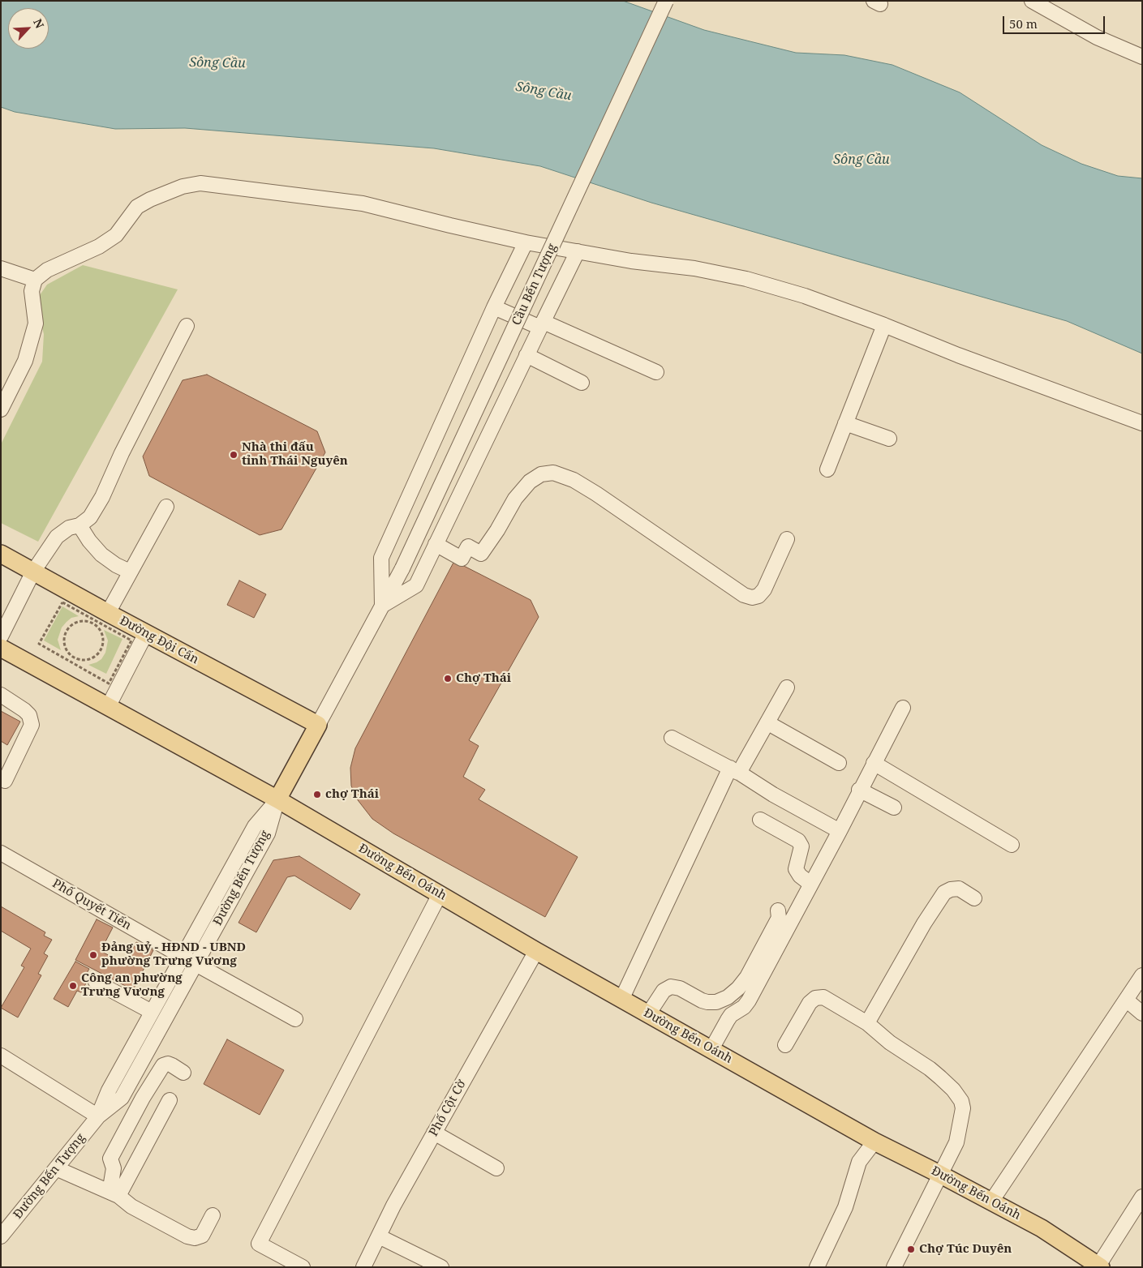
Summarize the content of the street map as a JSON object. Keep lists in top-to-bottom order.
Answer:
{
  "streets": {
    "main road": ["Đường Đội Cấn", "Đường Bến Oánh", "Đường Bến Tượng"],
    "street": ["Cầu Bến Tượng", "Phố Quyết Tiến", "Phố Cột Cờ"]
  },
  "crossings": [
    ["Cầu Bến Tượng", "Đường Bến Tượng"],
    ["Đường Đội Cấn", "Đường Bến Tượng"],
    ["Đường Bến Oánh", "Đường Bến Tượng"],
    ["Đường Bến Oánh", "Phố Cột Cờ"],
    ["Đường Bến Tượng", "Phố Quyết Tiến"]
  ],
  "water": ["Sông Cầu"],
  "places": [
    "Nhà thi đấu tỉnh Thái Nguyên",
    "Chợ Thái",
    "chợ Thái",
    "Đảng uỷ - HĐND - UBND phường Trưng Vương",
    "Công an phường Trưng Vương",
    "Chợ Túc Duyên"
  ],
  "scale_bar": "50 m",
  "north": "top right"
}
